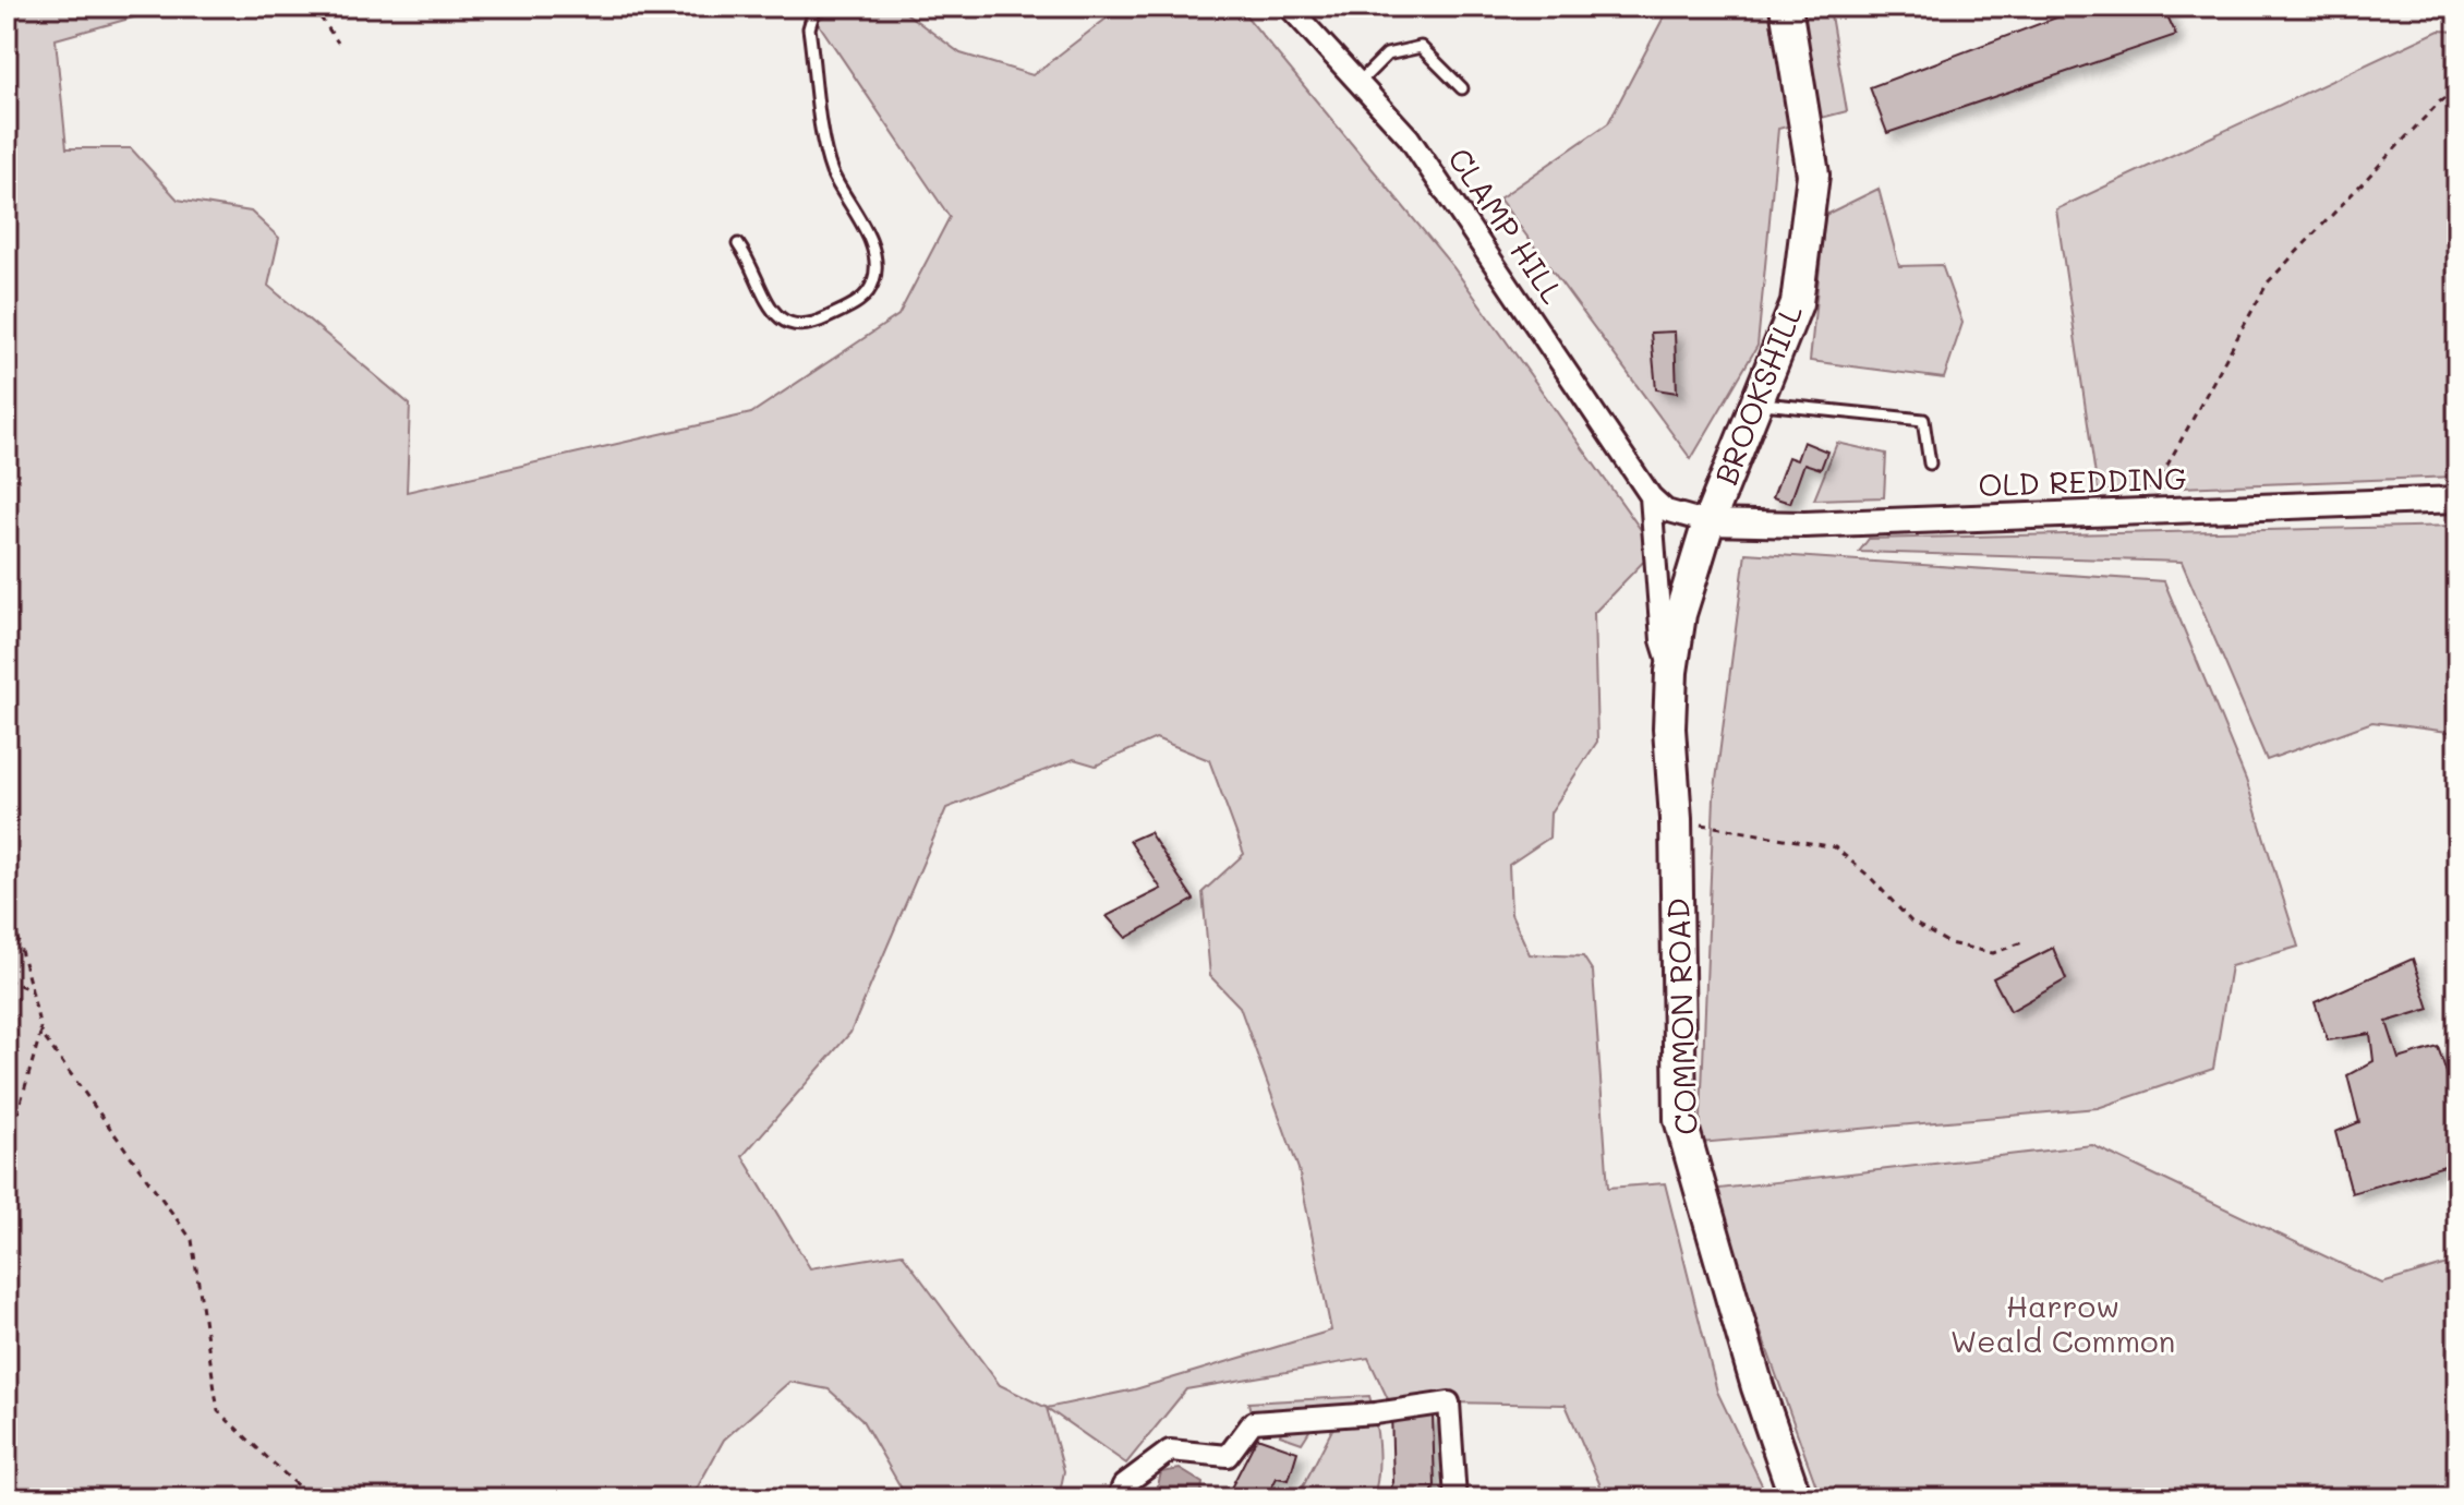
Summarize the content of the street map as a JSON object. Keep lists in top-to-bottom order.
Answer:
{
  "streets": {
    "main road": ["BROOKSHILL", "COMMON ROAD"],
    "street": ["CLAMP HILL", "OLD REDDING"]
  },
  "crossings": [
    ["CLAMP HILL", "BROOKSHILL"],
    ["CLAMP HILL", "OLD REDDING"],
    ["CLAMP HILL", "COMMON ROAD"],
    ["BROOKSHILL", "OLD REDDING"],
    ["BROOKSHILL", "COMMON ROAD"],
    ["OLD REDDING", "COMMON ROAD"]
  ],
  "parks": ["Harrow Weald Common"]
}
